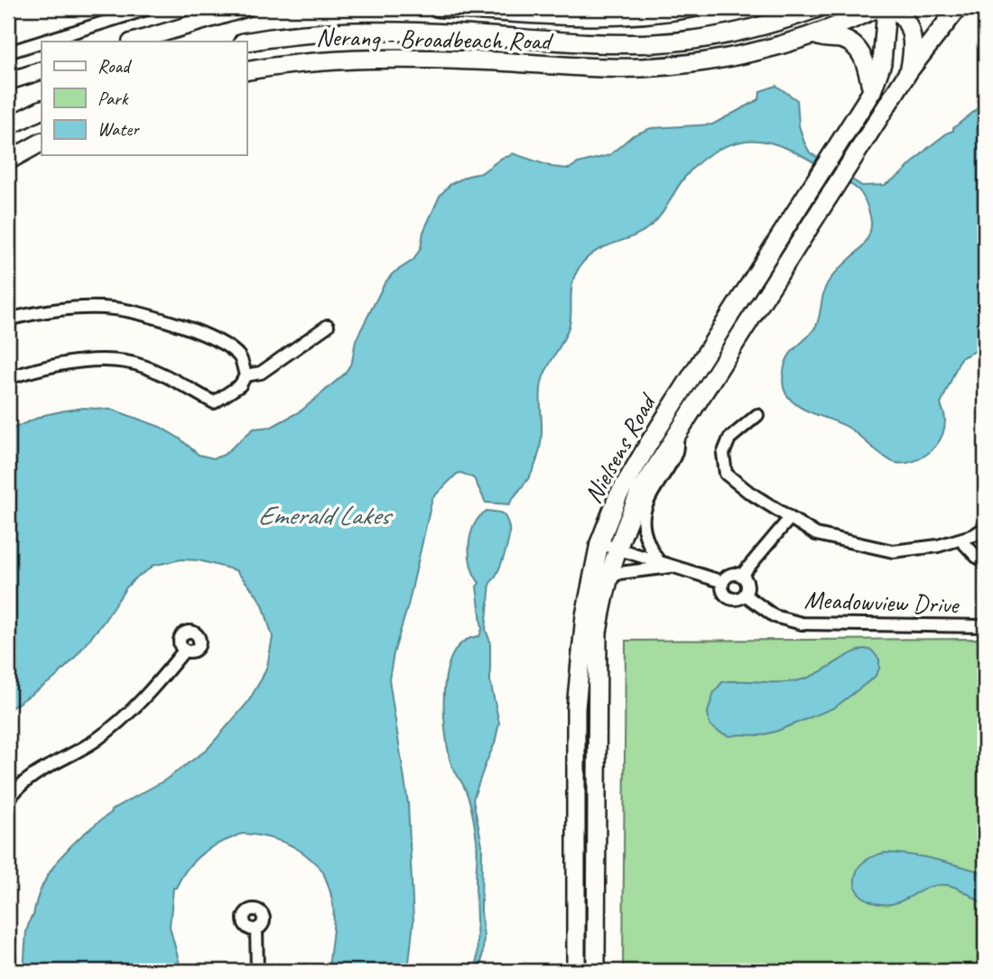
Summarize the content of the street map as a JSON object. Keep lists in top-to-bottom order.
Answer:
{
  "streets": {
    "main road": ["Nerang - Broadbeach Road", "Nielsens Road"],
    "street": ["Meadowview Drive"]
  },
  "water": ["Emerald Lakes"],
  "legend": ["Road", "Park", "Water"]
}
